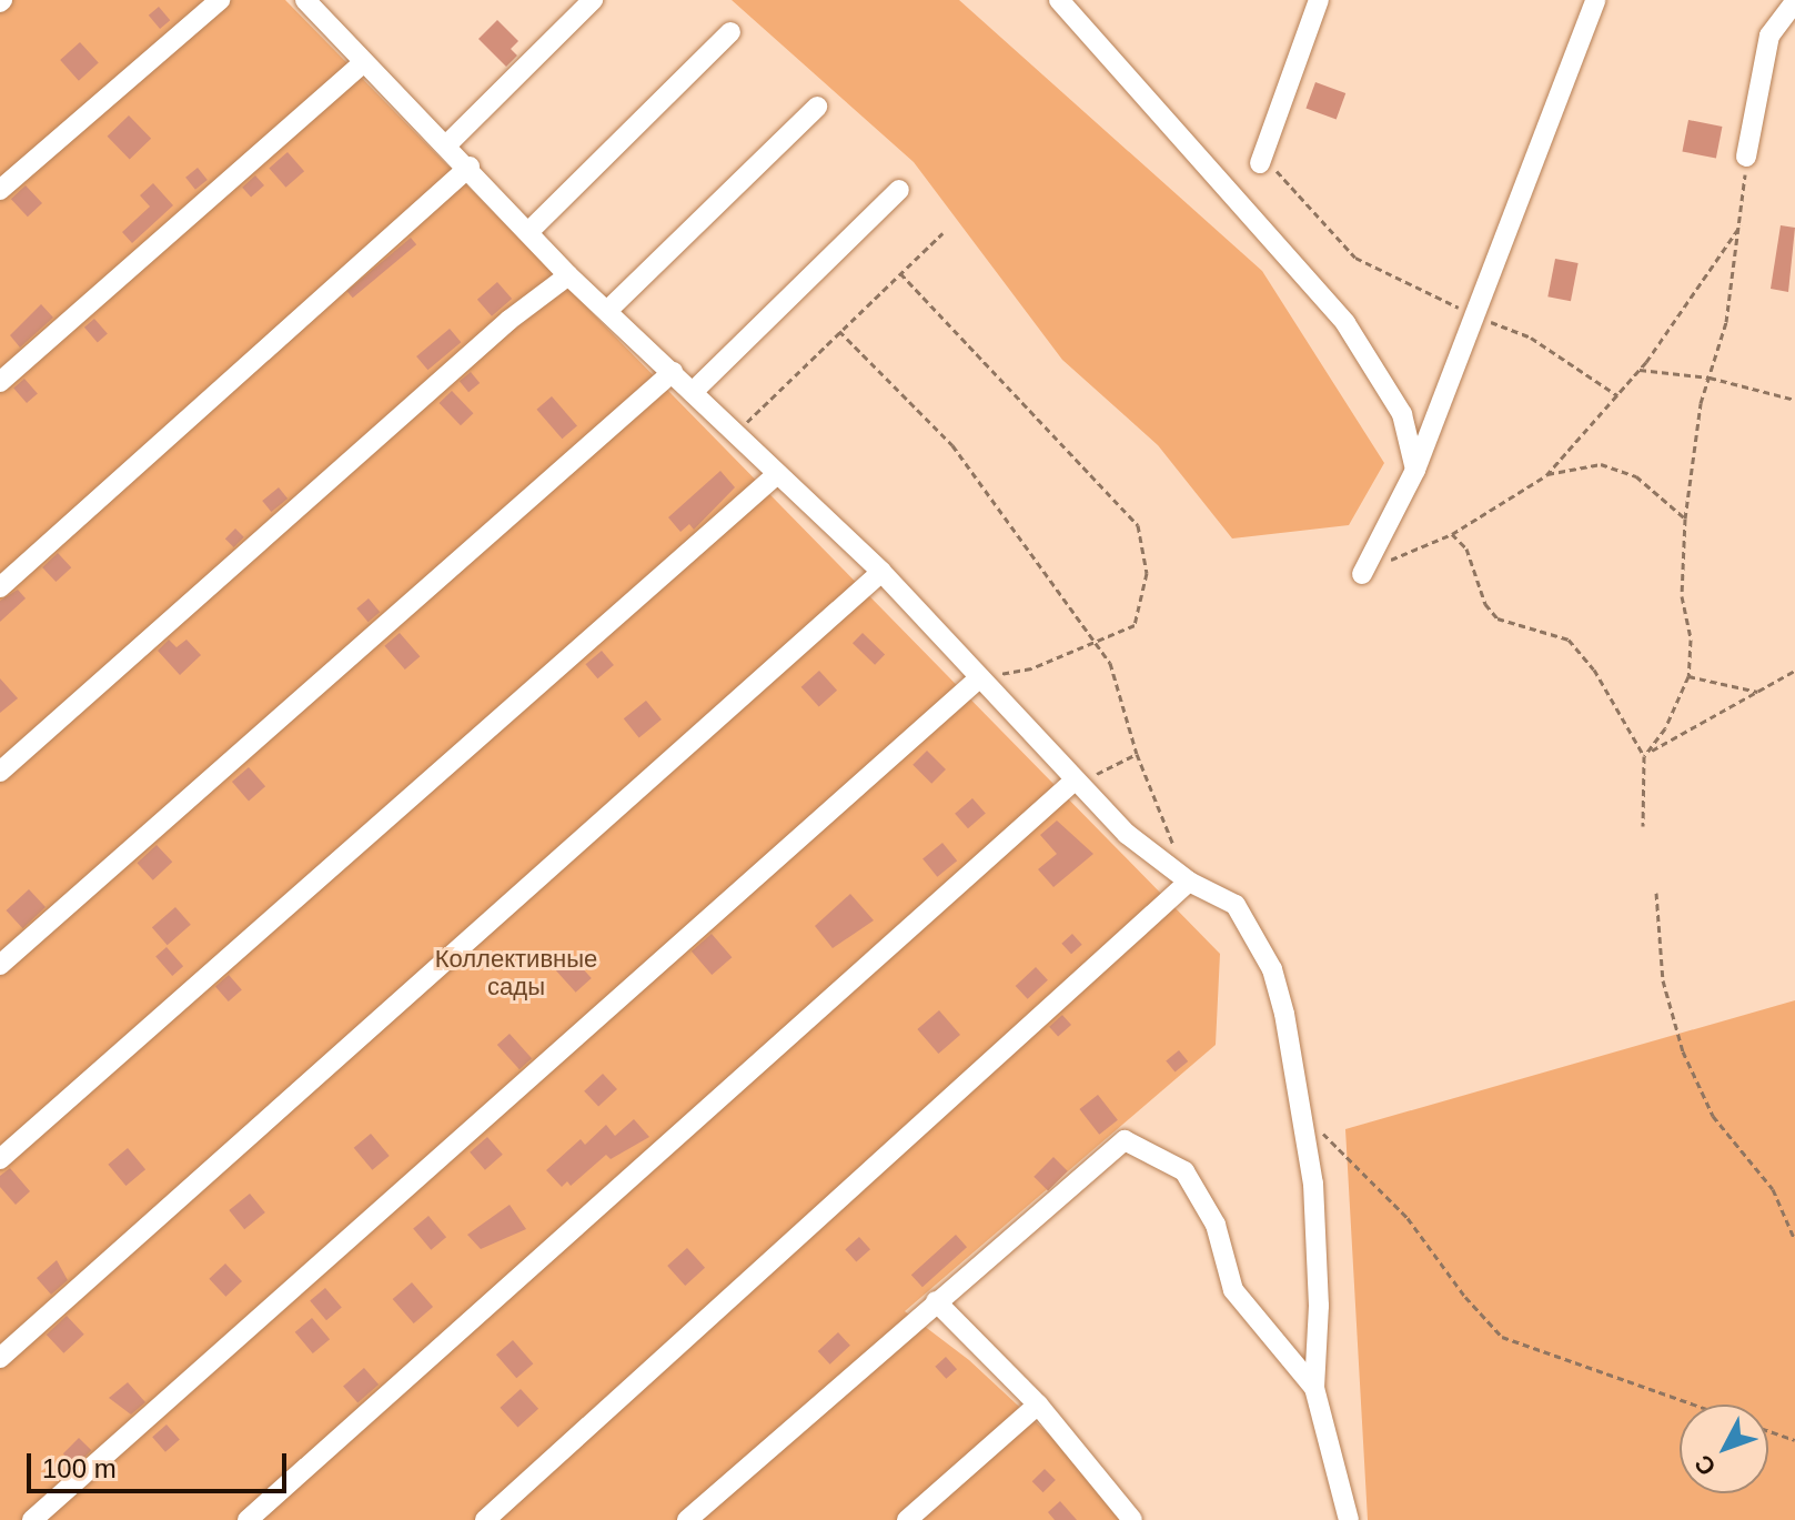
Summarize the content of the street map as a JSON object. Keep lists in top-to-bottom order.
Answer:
{
  "parks": ["Коллективные сады"],
  "scale_bar": "100 m",
  "north": "bottom left"
}
